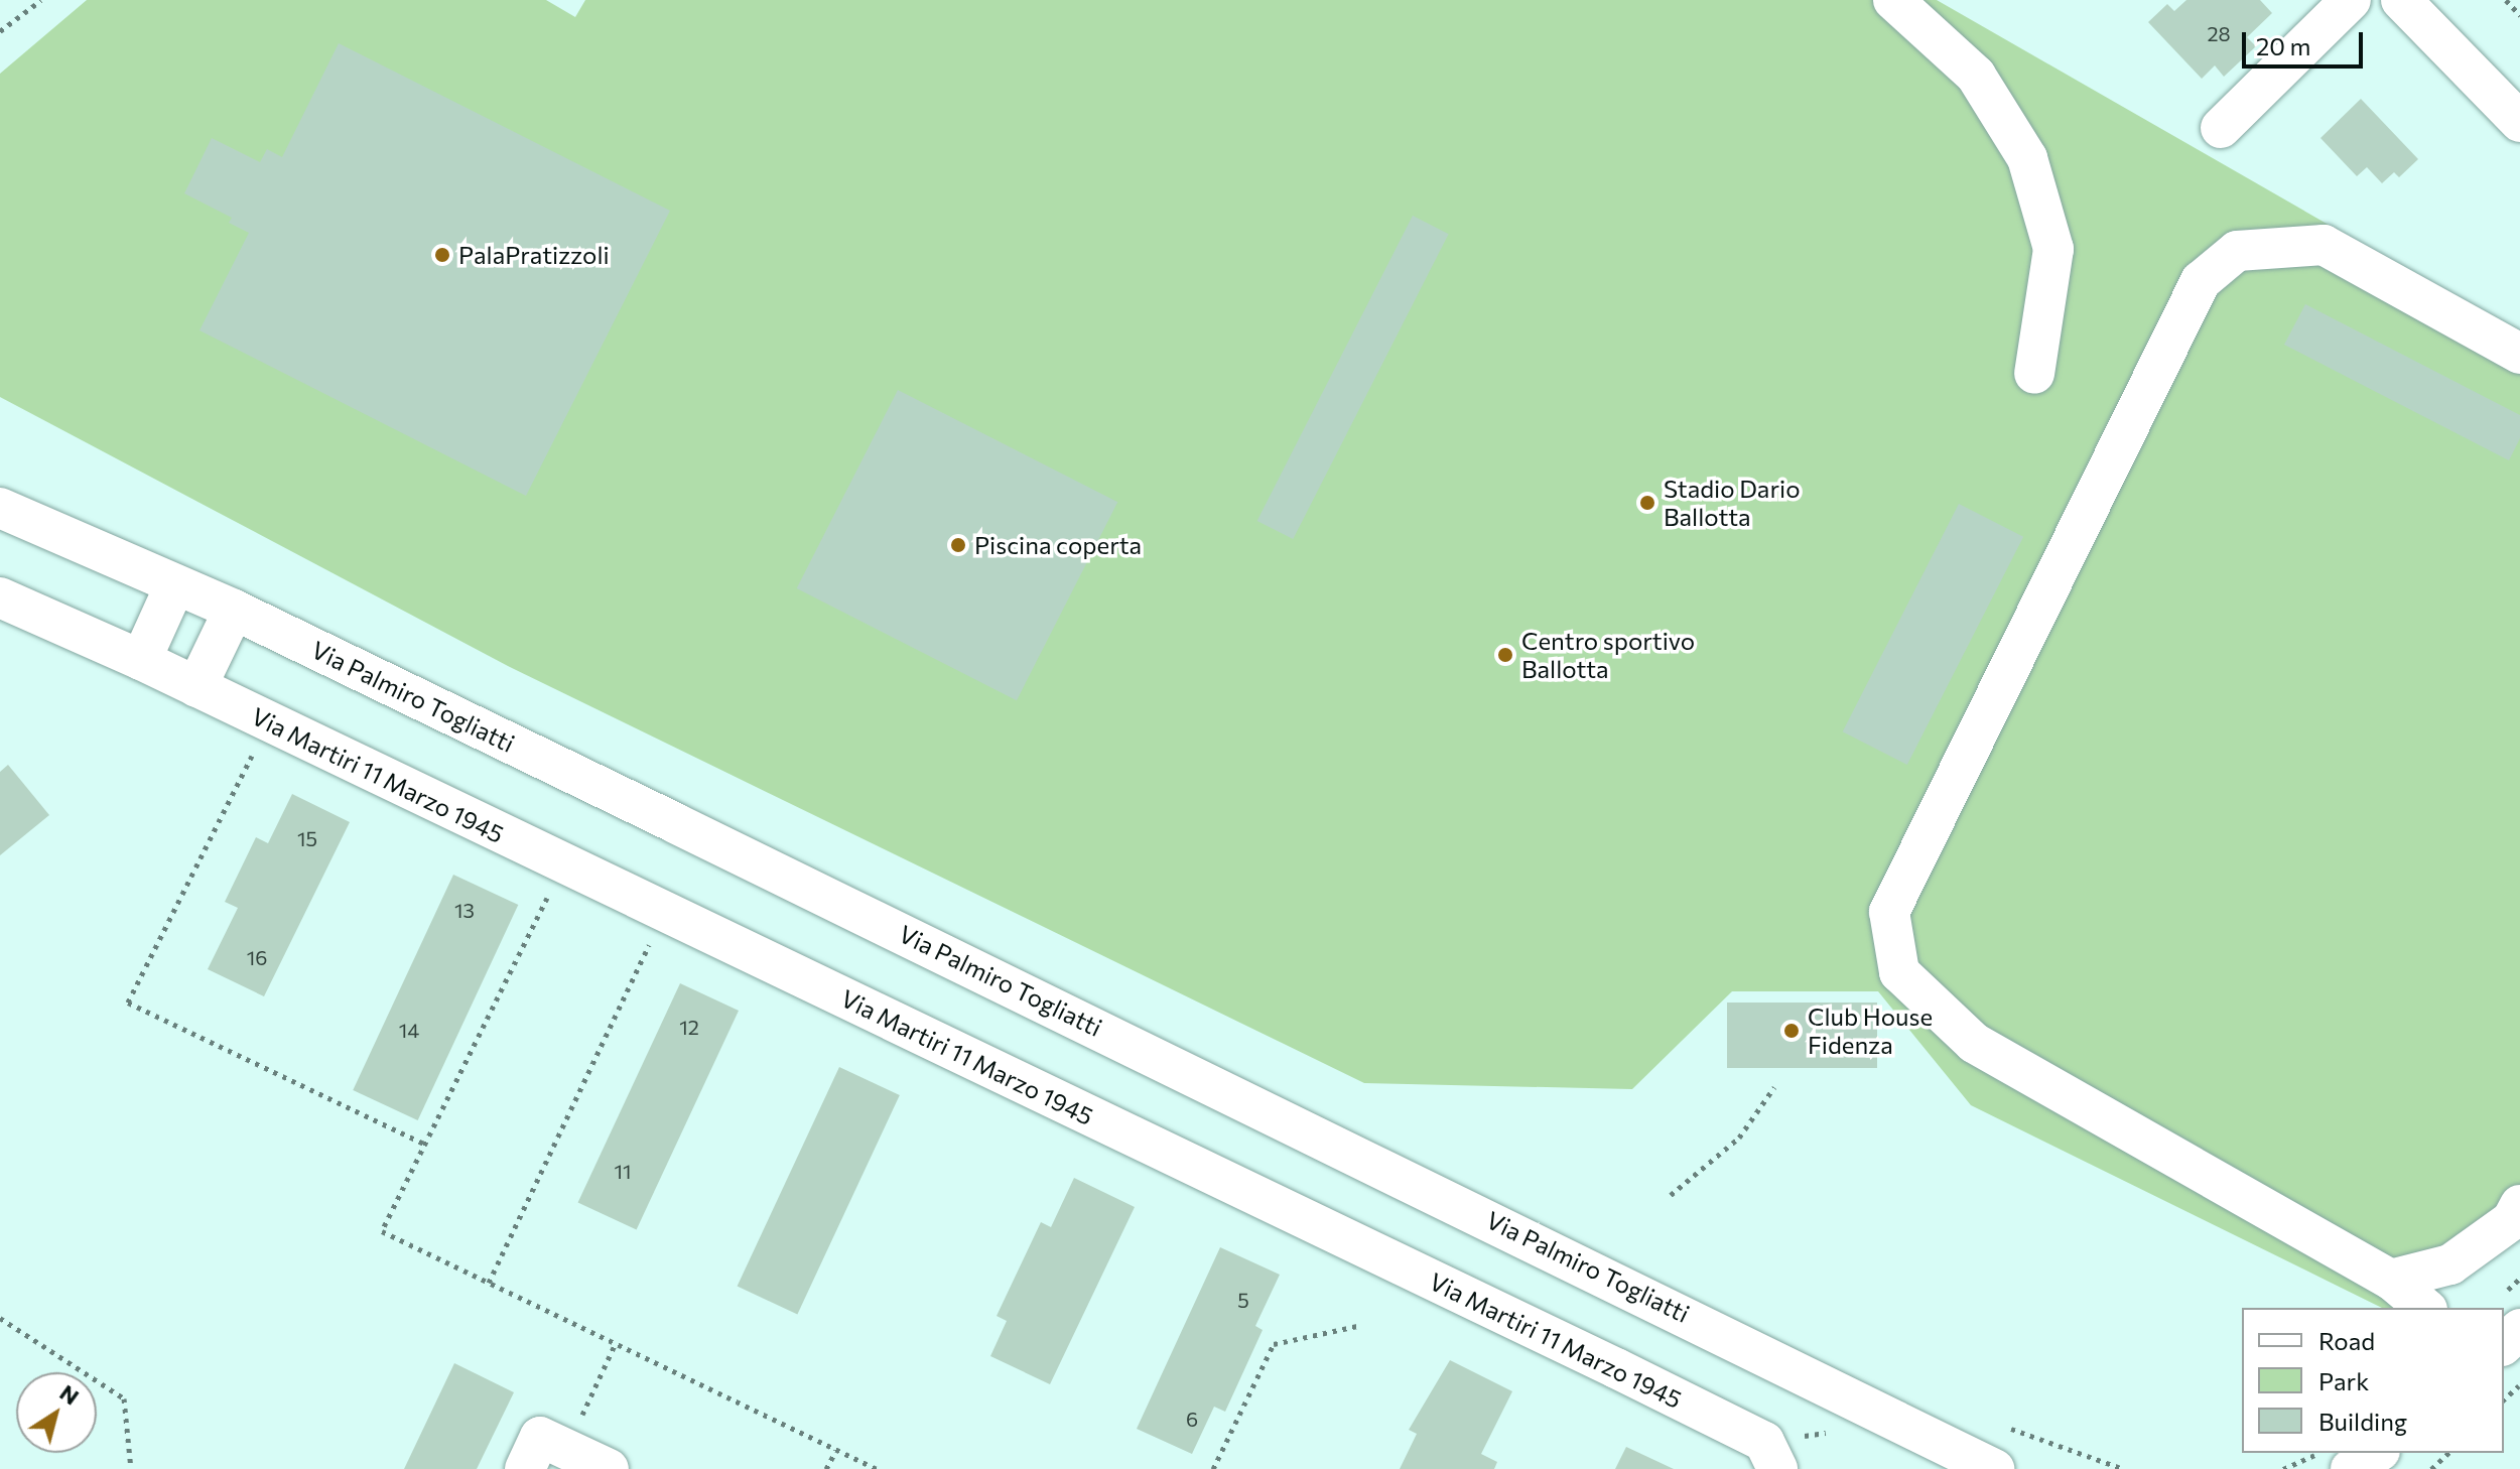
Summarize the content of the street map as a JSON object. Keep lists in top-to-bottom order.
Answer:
{
  "streets": {
    "street": ["Via Palmiro Togliatti", "Via Martiri 11 Marzo 1945"]
  },
  "places": [
    "PalaPratizzoli",
    "Stadio Dario Ballotta",
    "Piscina coperta",
    "Centro sportivo Ballotta",
    "Club House Fidenza"
  ],
  "house_numbers": [
    "28",
    "15",
    "13",
    "16",
    "12",
    "14",
    "11",
    "5",
    "6"
  ],
  "legend": ["Road", "Park", "Building"],
  "scale_bar": "20 m",
  "north": "top right"
}
